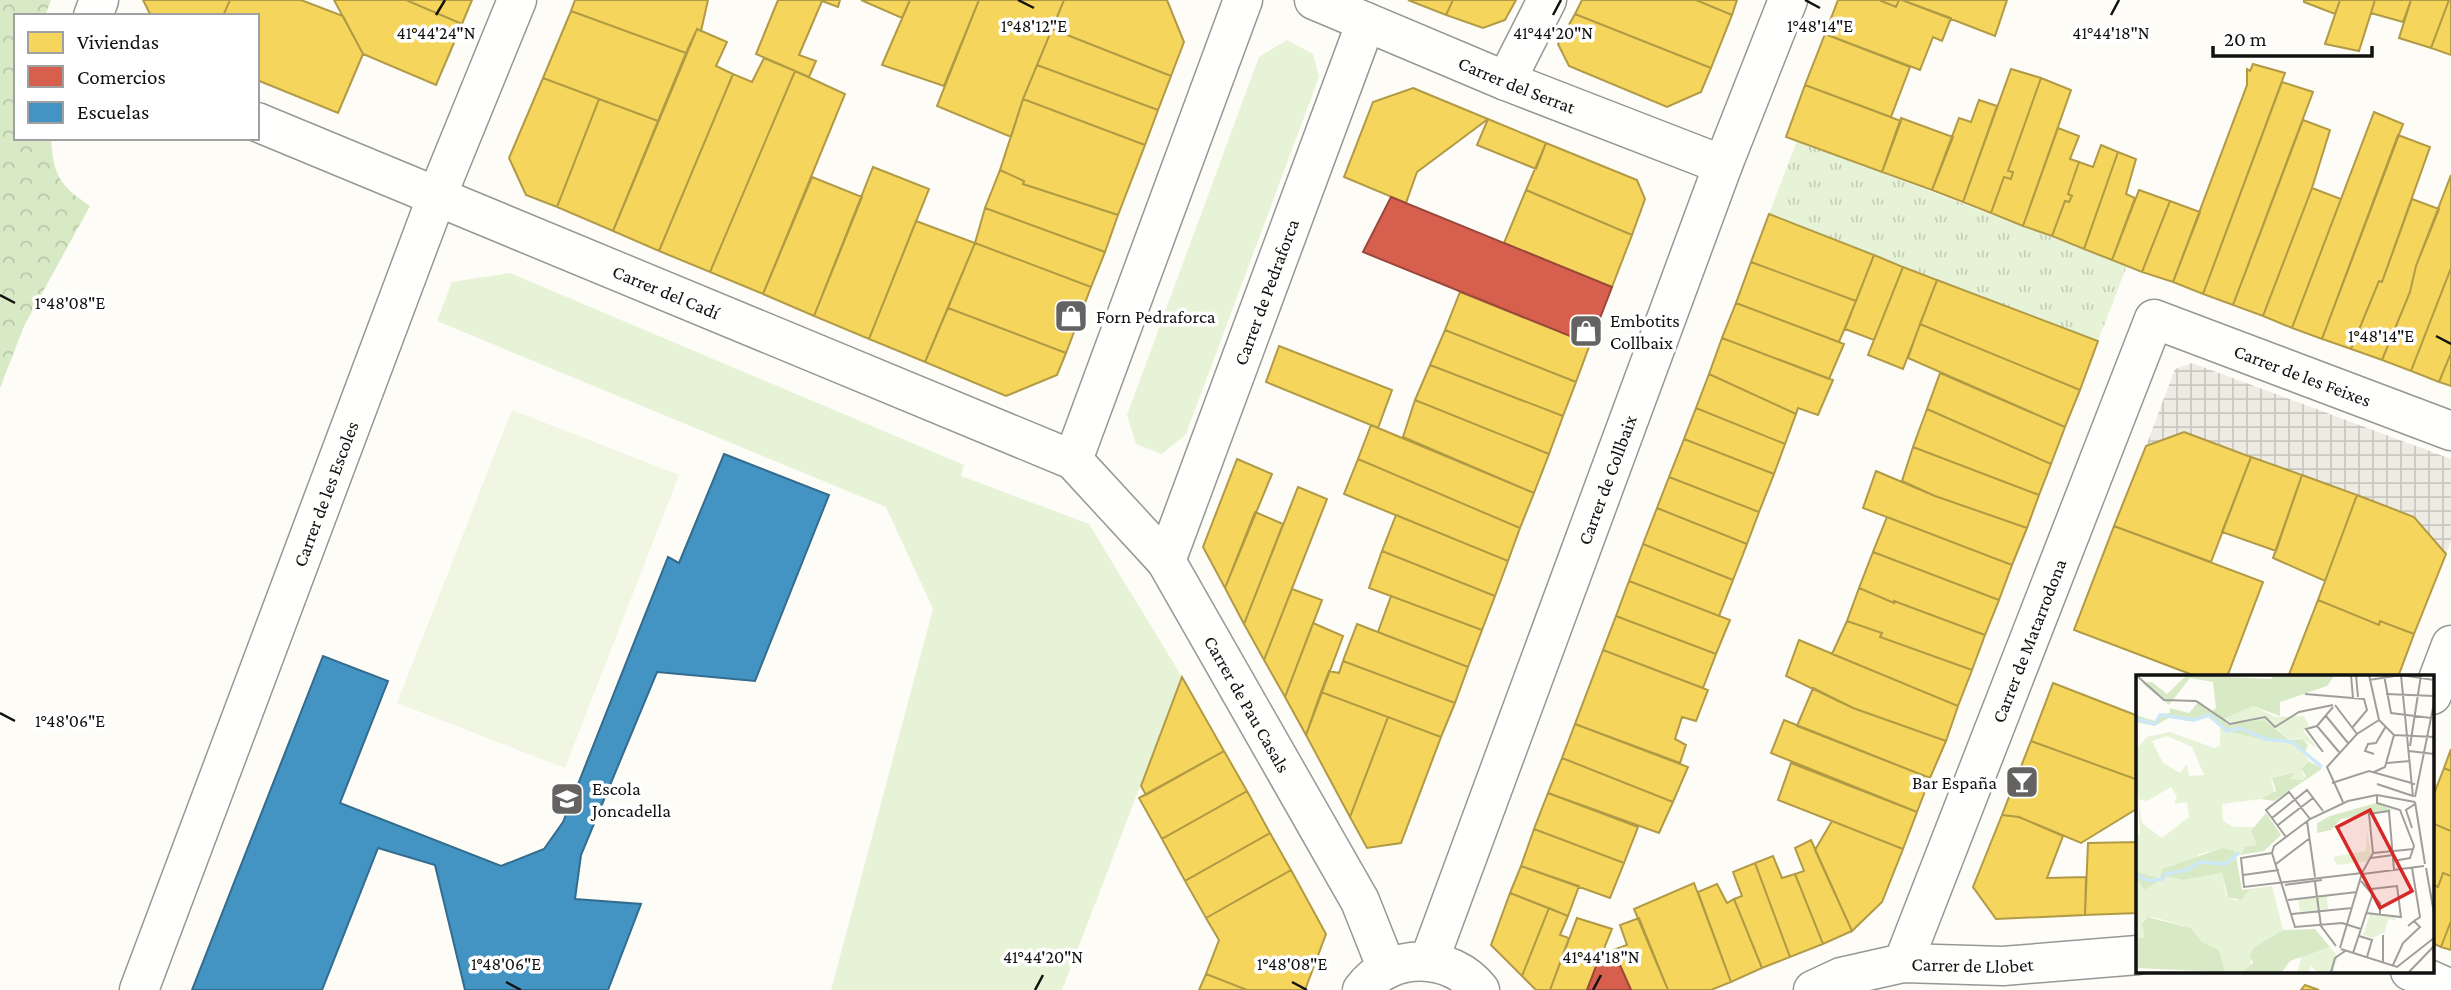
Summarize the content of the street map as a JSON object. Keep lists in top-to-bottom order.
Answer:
{
  "streets": {
    "street": [
      "Carrer del Serrat",
      "Carrer del Cadí",
      "Carrer de Pedraforca",
      "Carrer de les Feixes",
      "Carrer de Collbaix",
      "Carrer de les Escoles",
      "Carrer de Matarrodona",
      "Carrer de Pau Casals",
      "Carrer de Llobet"
    ]
  },
  "crossings": [
    ["Carrer del Serrat", "Carrer de Pedraforca"],
    ["Carrer del Serrat", "Carrer de Collbaix"],
    ["Carrer del Cadí", "Carrer de les Escoles"],
    ["Carrer del Cadí", "Carrer de Pau Casals"],
    ["Carrer de Pedraforca", "Carrer de Pau Casals"],
    ["Carrer de les Feixes", "Carrer de Matarrodona"],
    ["Carrer de Matarrodona", "Carrer de Llobet"]
  ],
  "places": {
    "shop": ["Forn Pedraforca", "Embotits Collbaix"],
    "bar": ["Bar España"],
    "school or university": ["Escola Joncadella"]
  },
  "legend": ["Viviendas", "Comercios", "Escuelas"],
  "scale_bar": "20 m",
  "coordinates": [
    "1°48'12\"E",
    "1°48'14\"E",
    "41°44'24\"N",
    "41°44'20\"N",
    "41°44'18\"N",
    "1°48'08\"E",
    "1°48'06\"E"
  ]
}
